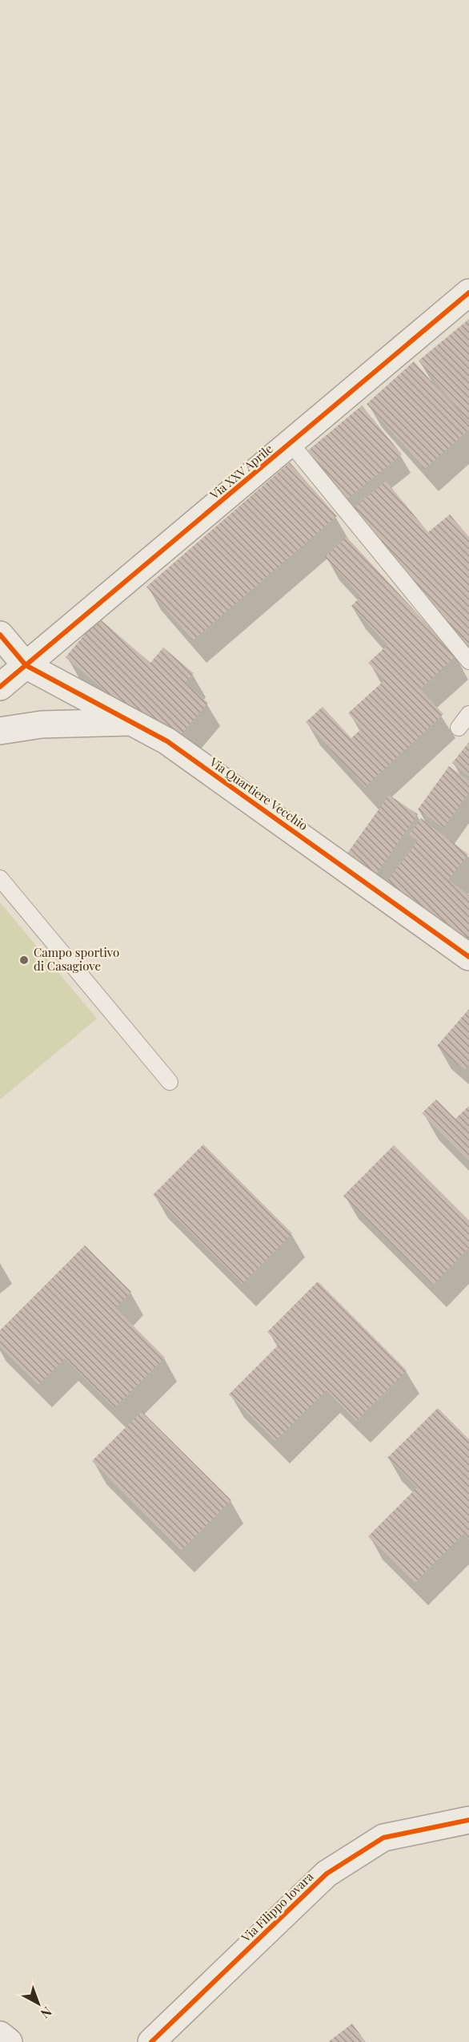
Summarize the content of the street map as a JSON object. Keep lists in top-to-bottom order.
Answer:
{
  "streets": {
    "street": ["Via XXV Aprile", "Via Quartiere Vecchio", "Via Filippo Iovara"]
  },
  "crossings": [
    ["Via XXV Aprile", "Via Quartiere Vecchio"]
  ],
  "places": ["Campo sportivo di Casagiove"],
  "north": "bottom right"
}
